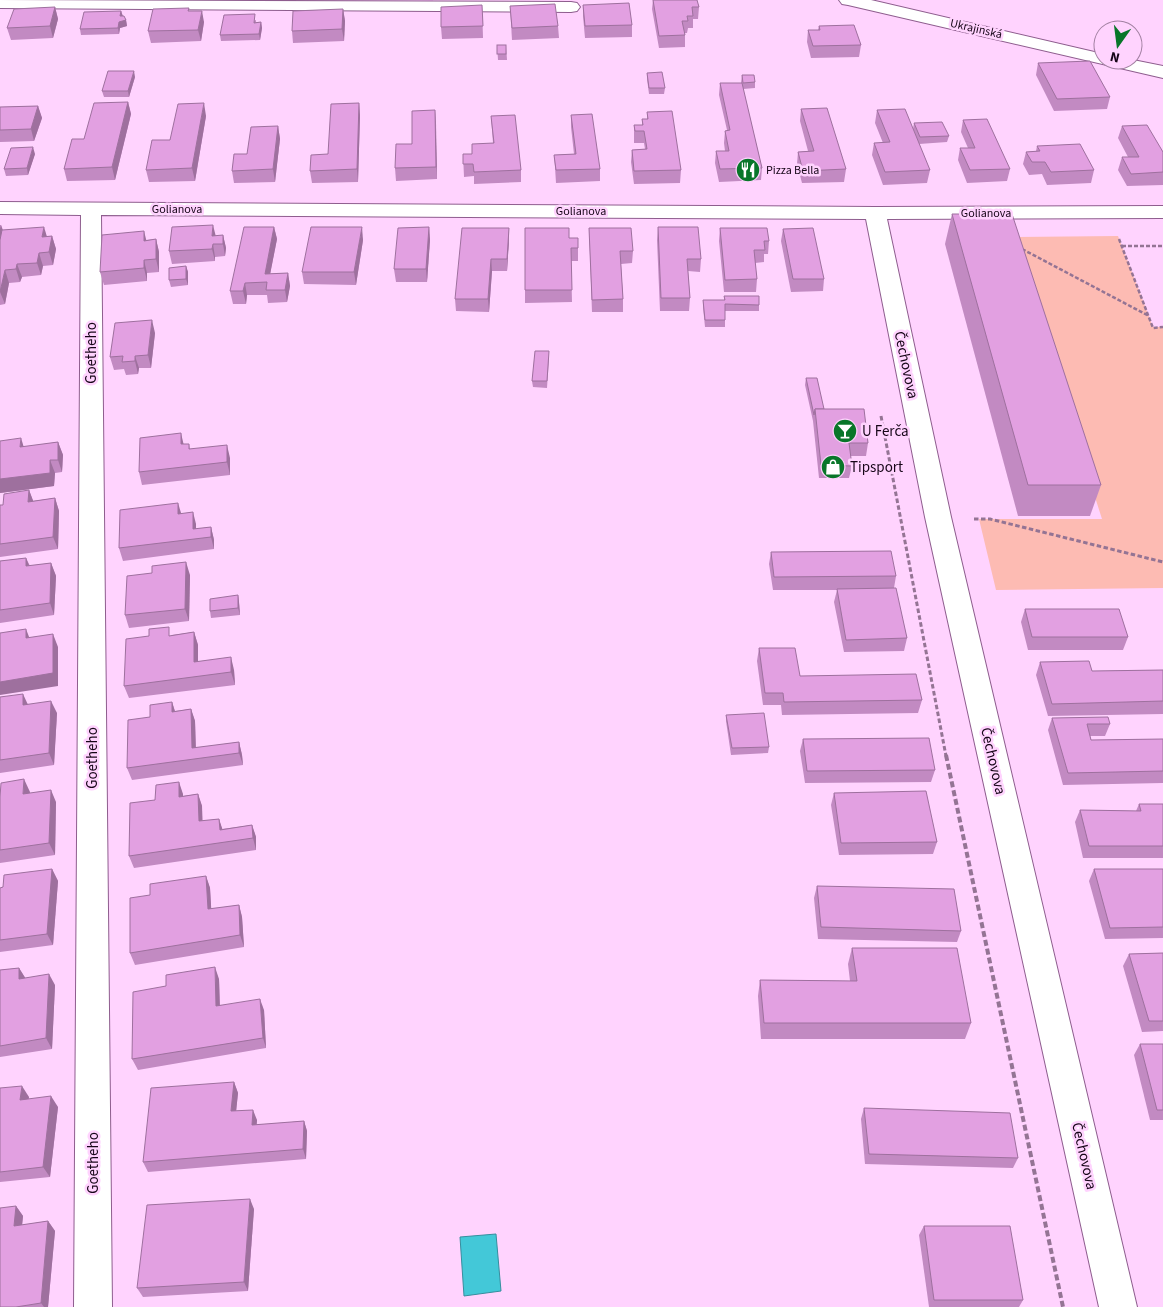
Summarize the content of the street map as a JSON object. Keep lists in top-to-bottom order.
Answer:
{
  "streets": {
    "street": [
      "Ukrajinská",
      "Golianova",
      "Goetheho",
      "Čechovova"
    ]
  },
  "crossings": [
    ["Golianova", "Goetheho"],
    ["Golianova", "Čechovova"]
  ],
  "places": {
    "restaurant": ["Pizza Bella"],
    "bar": ["U Ferča"],
    "shop": ["Tipsport"]
  },
  "north": "bottom"
}
